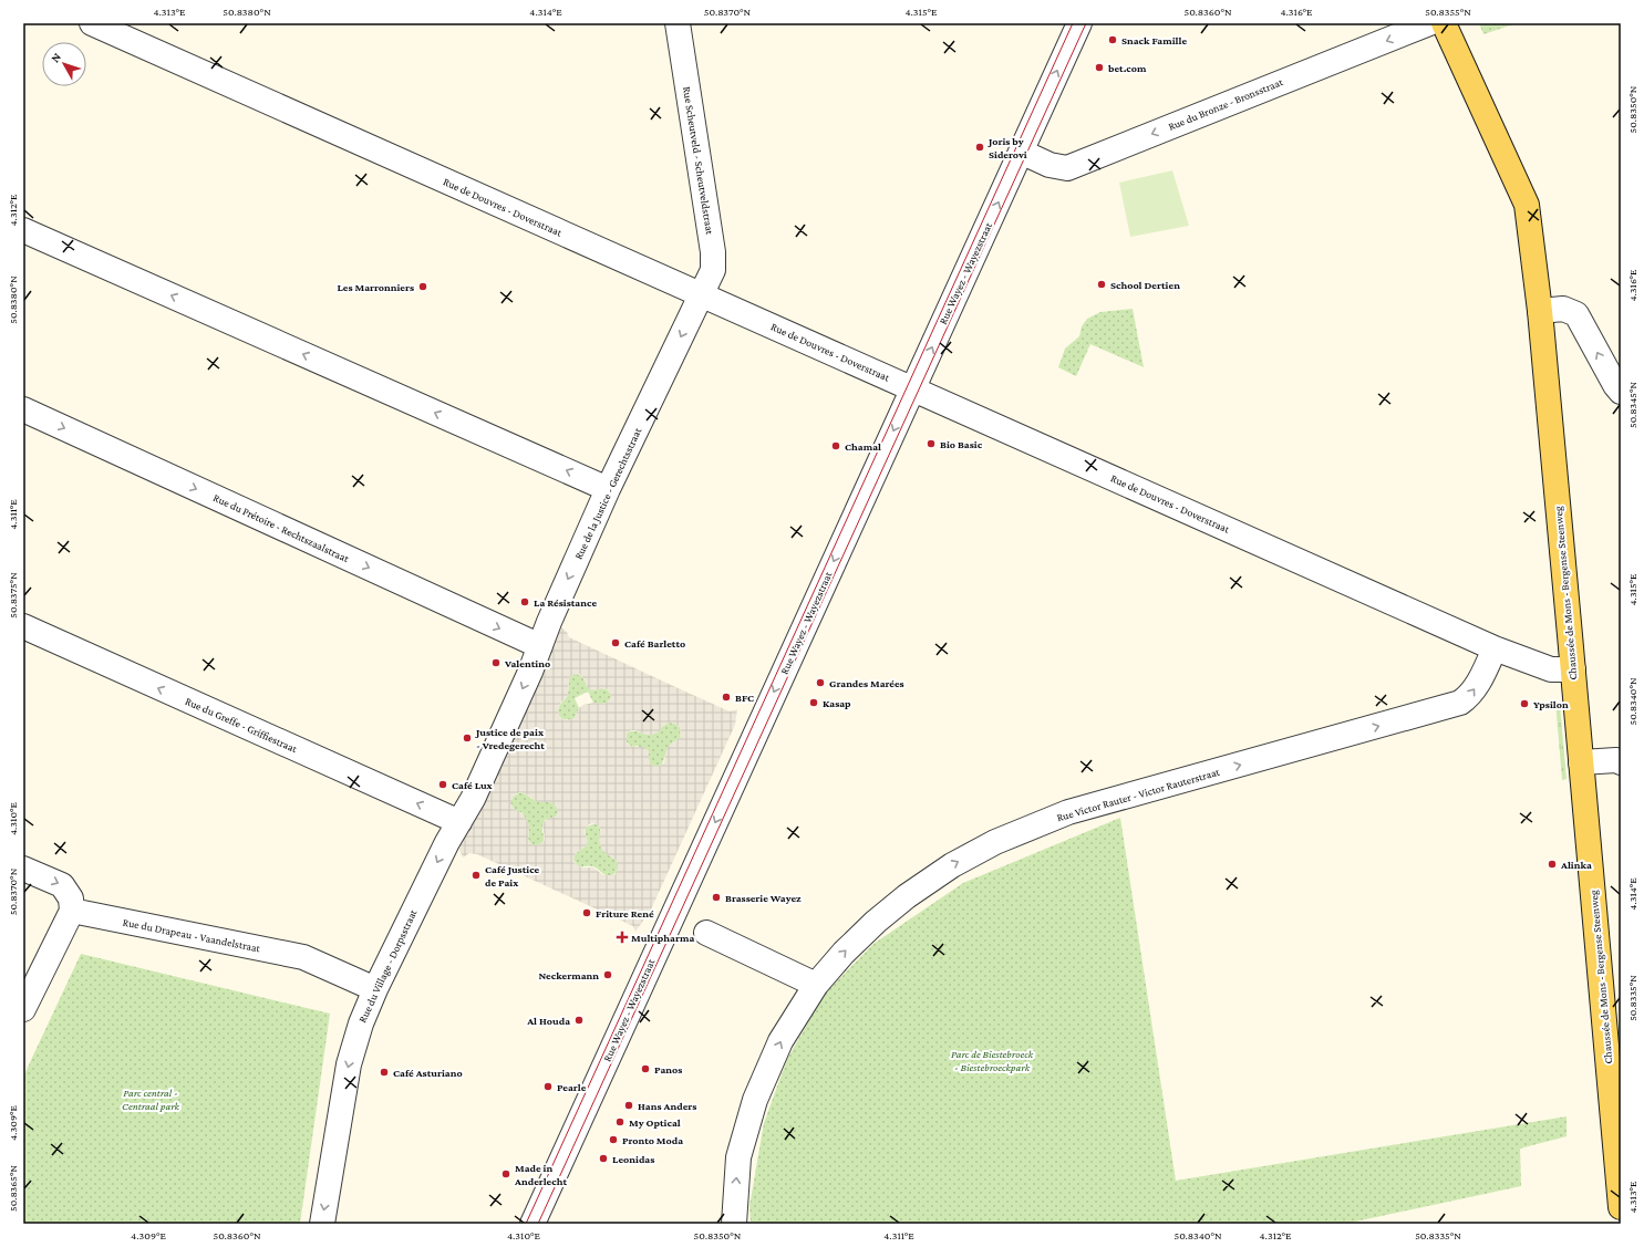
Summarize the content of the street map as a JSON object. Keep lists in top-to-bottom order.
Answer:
{
  "streets": {
    "main road": ["Chaussée de Mons - Bergense Steenweg"],
    "street": [
      "Rue du Bronze - Bronsstraat",
      "Rue Scheutveld - Scheutveldstraat",
      "Rue de Douvres - Doverstraat",
      "Rue Wayez - Wayezstraat",
      "Rue de la Justice - Gerechtsstraat",
      "Rue du Prétoire - Rechtszaalstraat",
      "Rue du Greffe - Griffiestraat",
      "Rue Victor Rauter - Victor Rauterstraat",
      "Rue du Drapeau - Vaandelstraat",
      "Rue du Village - Dorpsstraat"
    ]
  },
  "crossings": [
    ["Rue du Bronze - Bronsstraat", "Rue Wayez - Wayezstraat"],
    ["Rue Scheutveld - Scheutveldstraat", "Rue de Douvres - Doverstraat"],
    ["Rue Scheutveld - Scheutveldstraat", "Rue de la Justice - Gerechtsstraat"],
    ["Rue de Douvres - Doverstraat", "Rue Wayez - Wayezstraat"],
    ["Rue de Douvres - Doverstraat", "Rue de la Justice - Gerechtsstraat"],
    ["Rue de Douvres - Doverstraat", "Chaussée de Mons - Bergense Steenweg"],
    ["Rue de Douvres - Doverstraat", "Rue Victor Rauter - Victor Rauterstraat"],
    ["Rue de la Justice - Gerechtsstraat", "Rue du Prétoire - Rechtszaalstraat"],
    ["Rue de la Justice - Gerechtsstraat", "Rue du Greffe - Griffiestraat"],
    ["Rue de la Justice - Gerechtsstraat", "Rue du Village - Dorpsstraat"],
    ["Rue du Greffe - Griffiestraat", "Rue du Village - Dorpsstraat"],
    ["Rue du Drapeau - Vaandelstraat", "Rue du Village - Dorpsstraat"]
  ],
  "one_way": [
    "Rue du Bronze - Bronsstraat",
    "Rue de la Justice - Gerechtsstraat",
    "Rue du Greffe - Griffiestraat",
    "Rue Victor Rauter - Victor Rauterstraat",
    "Rue du Village - Dorpsstraat"
  ],
  "parks": ["Parc de Biestebroeck - Biestebroeckpark", "Parc central - Centraal park"],
  "places": {
    "other": [
      "Snack Famille",
      "bet.com",
      "Joris by Siderovi",
      "School Dertien",
      "Les Marronniers",
      "Bio Basic",
      "Chamal",
      "La Résistance",
      "Café Barletto",
      "Valentino",
      "Grandes Marées",
      "BFC",
      "Kasap",
      "Ypsilon",
      "Justice de paix - Vredegerecht",
      "Café Lux",
      "Alinka",
      "Café Justice de Paix",
      "Brasserie Wayez",
      "Friture René",
      "Neckermann",
      "Al Houda",
      "Panos",
      "Café Asturiano",
      "Pearle",
      "Hans Anders",
      "My Optical",
      "Pronto Moda",
      "Leonidas",
      "Made in Anderlecht"
    ],
    "health": ["Multipharma"]
  },
  "north": "top left",
  "coordinates": [
    "4.313°E",
    "50.8380°N",
    "4.314°E",
    "50.8370°N",
    "4.315°E",
    "50.8360°N",
    "4.316°E",
    "50.8355°N",
    "50.8350°N",
    "4.312°E",
    "50.8345°N",
    "4.311°E",
    "50.8375°N",
    "50.8340°N",
    "4.310°E",
    "50.8335°N",
    "4.309°E",
    "50.8365°N"
  ]
}
